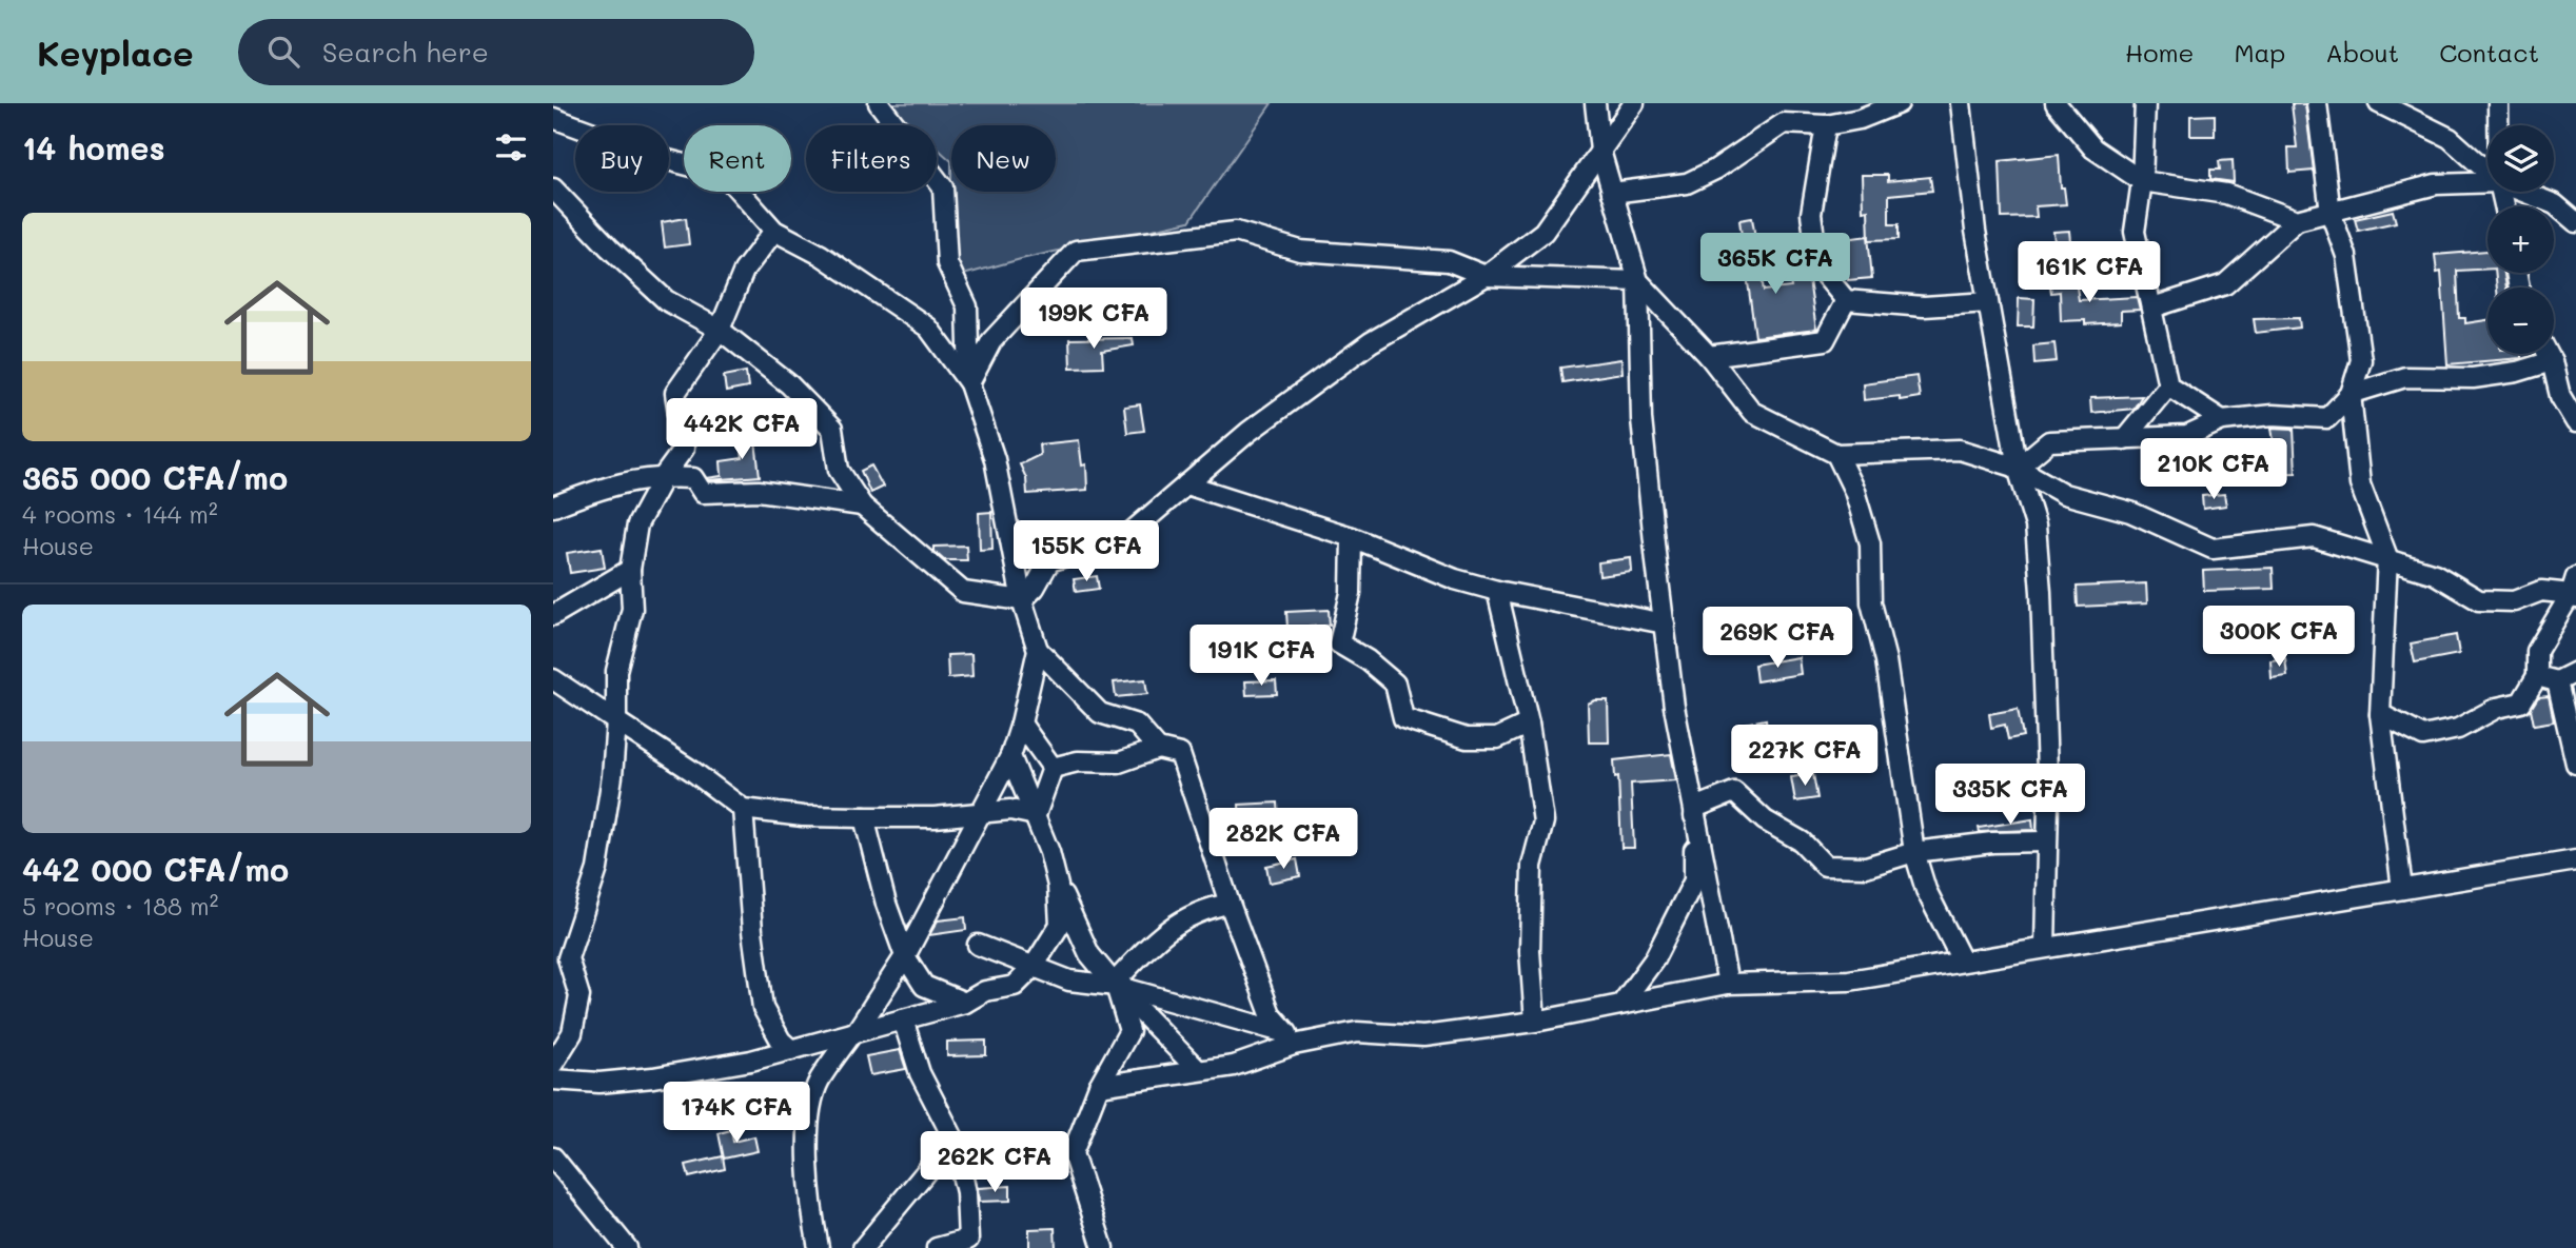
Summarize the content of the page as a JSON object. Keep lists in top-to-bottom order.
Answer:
{
  "page": {
    "header": "Keyplace",
    "search": "Search here",
    "nav": [
      "Home",
      "Map",
      "About",
      "Contact"
    ],
    "heading": "14 homes",
    "map_buttons": ["+", "−"],
    "chip": [
      "Buy",
      "Rent",
      "Filters",
      "New"
    ],
    "list": [
      {
        "name": "365 000 CFA/mo",
        "note": "4 rooms · 144 m² · House"
      },
      {
        "name": "442 000 CFA/mo",
        "note": "5 rooms · 188 m² · House"
      }
    ],
    "price": [
      "365K CFA",
      "161K CFA",
      "199K CFA",
      "442K CFA",
      "210K CFA",
      "155K CFA",
      "300K CFA",
      "269K CFA",
      "191K CFA",
      "227K CFA",
      "335K CFA",
      "282K CFA",
      "174K CFA",
      "262K CFA"
    ]
  }
}
